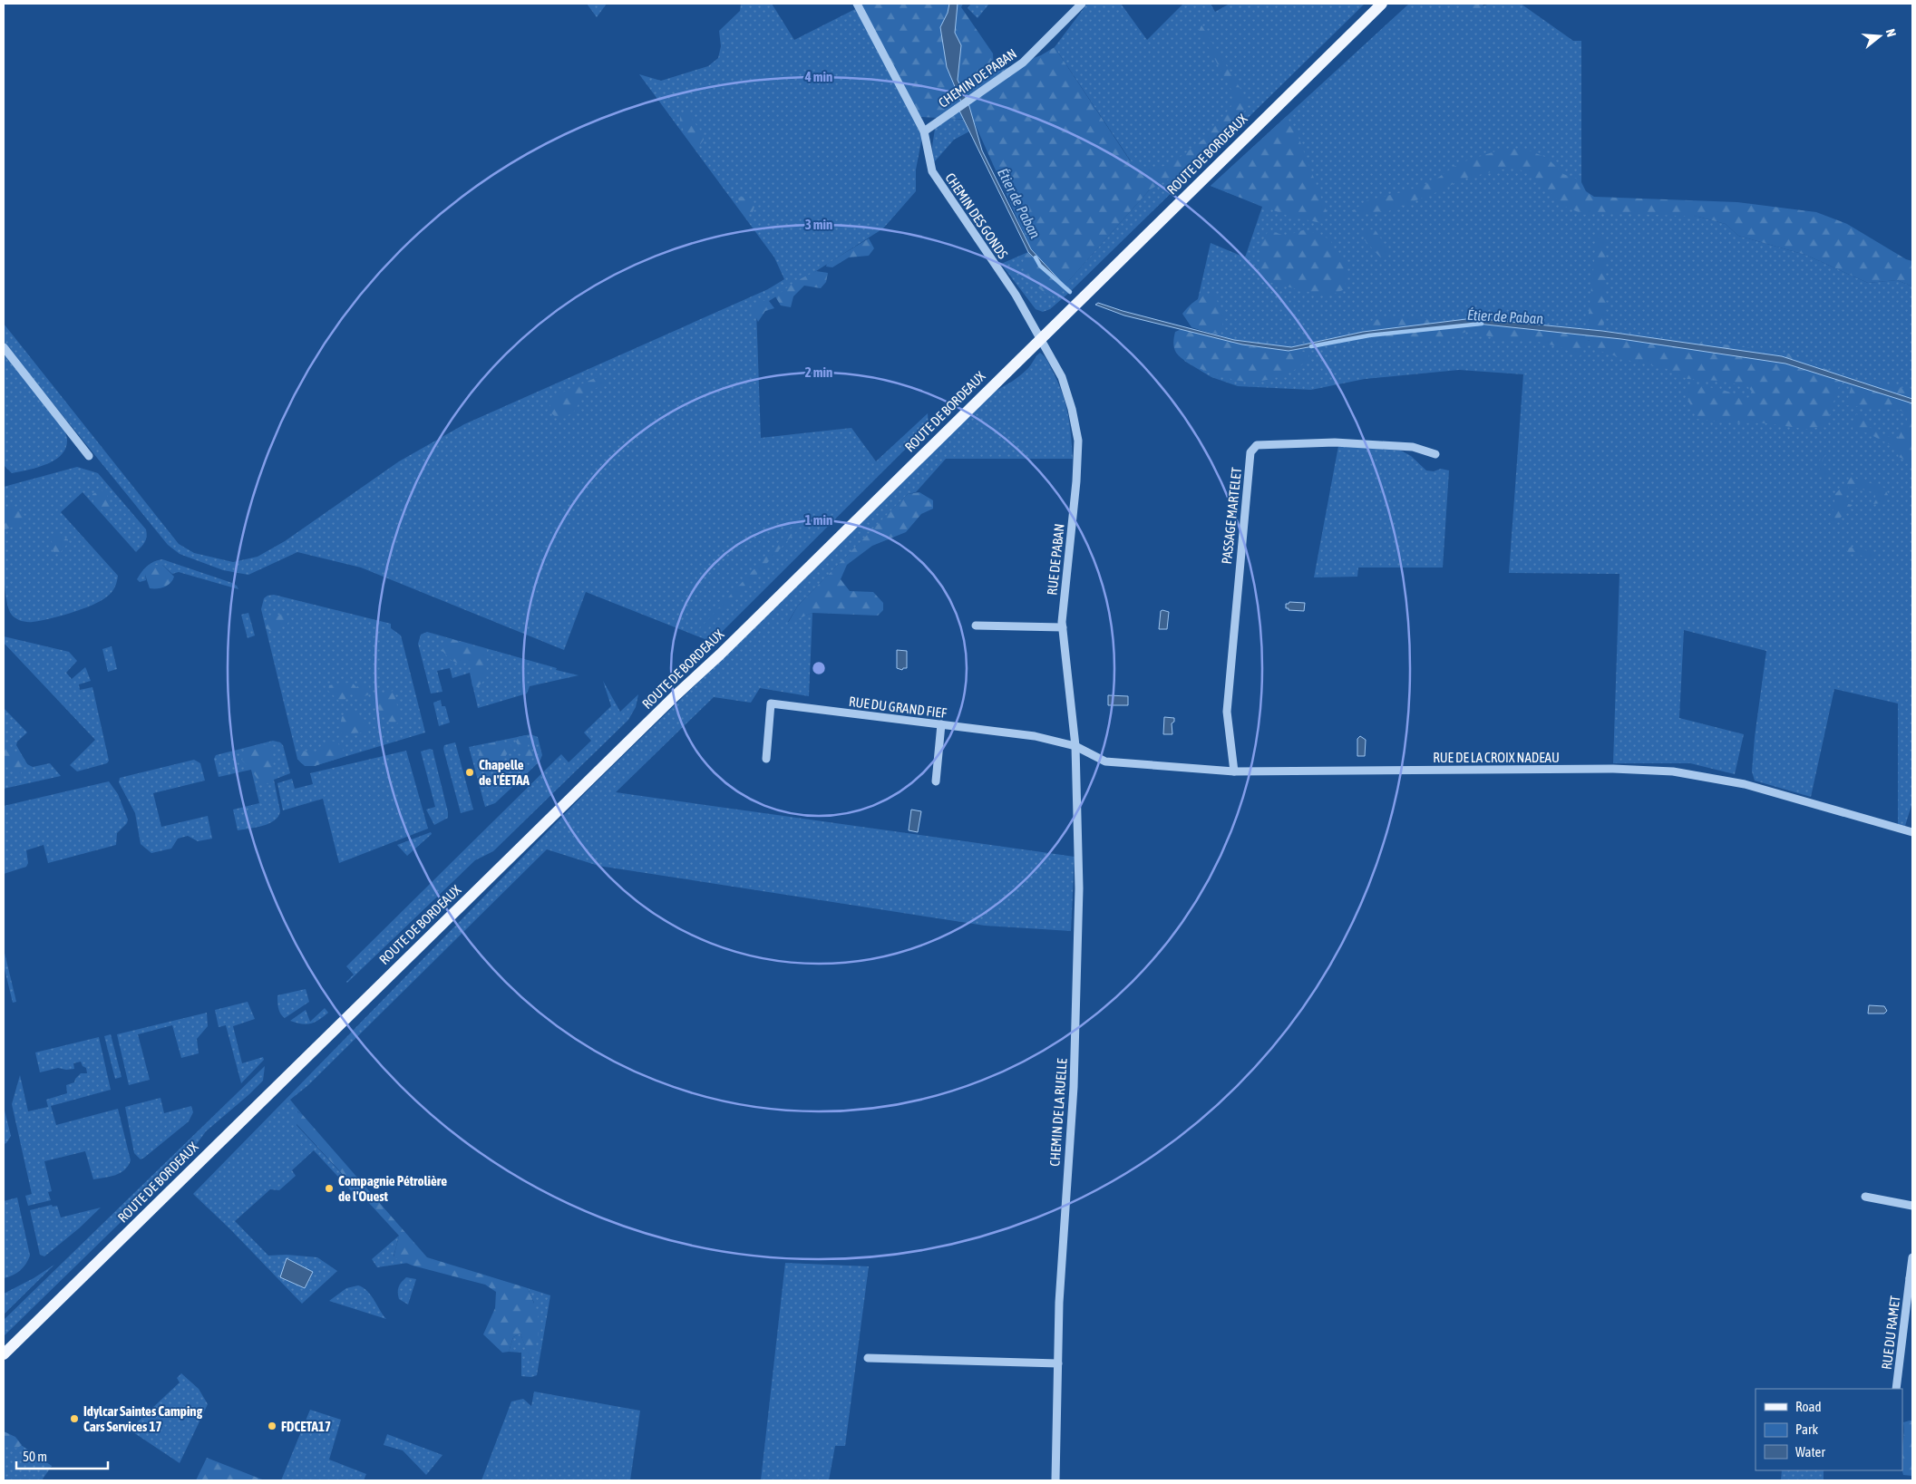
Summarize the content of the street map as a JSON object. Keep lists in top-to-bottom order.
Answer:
{
  "streets": {
    "main road": ["ROUTE DE BORDEAUX"],
    "street": [
      "CHEMIN DE PABAN",
      "CHEMIN DES GONDS",
      "PASSAGE MARTELET",
      "RUE DE PABAN",
      "RUE DU GRAND FIEF",
      "RUE DE LA CROIX NADEAU",
      "CHEMIN DE LA RUELLE",
      "RUE DU RAMET"
    ]
  },
  "crossings": [
    ["CHEMIN DE PABAN", "CHEMIN DES GONDS"],
    ["ROUTE DE BORDEAUX", "CHEMIN DES GONDS"],
    ["CHEMIN DES GONDS", "RUE DE PABAN"],
    ["PASSAGE MARTELET", "RUE DE LA CROIX NADEAU"],
    ["RUE DE PABAN", "RUE DU GRAND FIEF"],
    ["RUE DE PABAN", "RUE DE LA CROIX NADEAU"],
    ["RUE DE PABAN", "CHEMIN DE LA RUELLE"],
    ["RUE DU GRAND FIEF", "RUE DE LA CROIX NADEAU"],
    ["RUE DU GRAND FIEF", "CHEMIN DE LA RUELLE"],
    ["RUE DE LA CROIX NADEAU", "CHEMIN DE LA RUELLE"]
  ],
  "water": ["Étier de Paban"],
  "places": [
    "Chapelle de l'ÉETAA",
    "Compagnie Pétrolière de l'Ouest",
    "Idylcar Saintes Camping Cars Services 17",
    "FDCETA17"
  ],
  "legend": ["Road", "Park", "Water"],
  "scale_bar": "50 m",
  "north": "right",
  "rings": [
    "4 min",
    "3 min",
    "2 min",
    "1 min"
  ]
}
